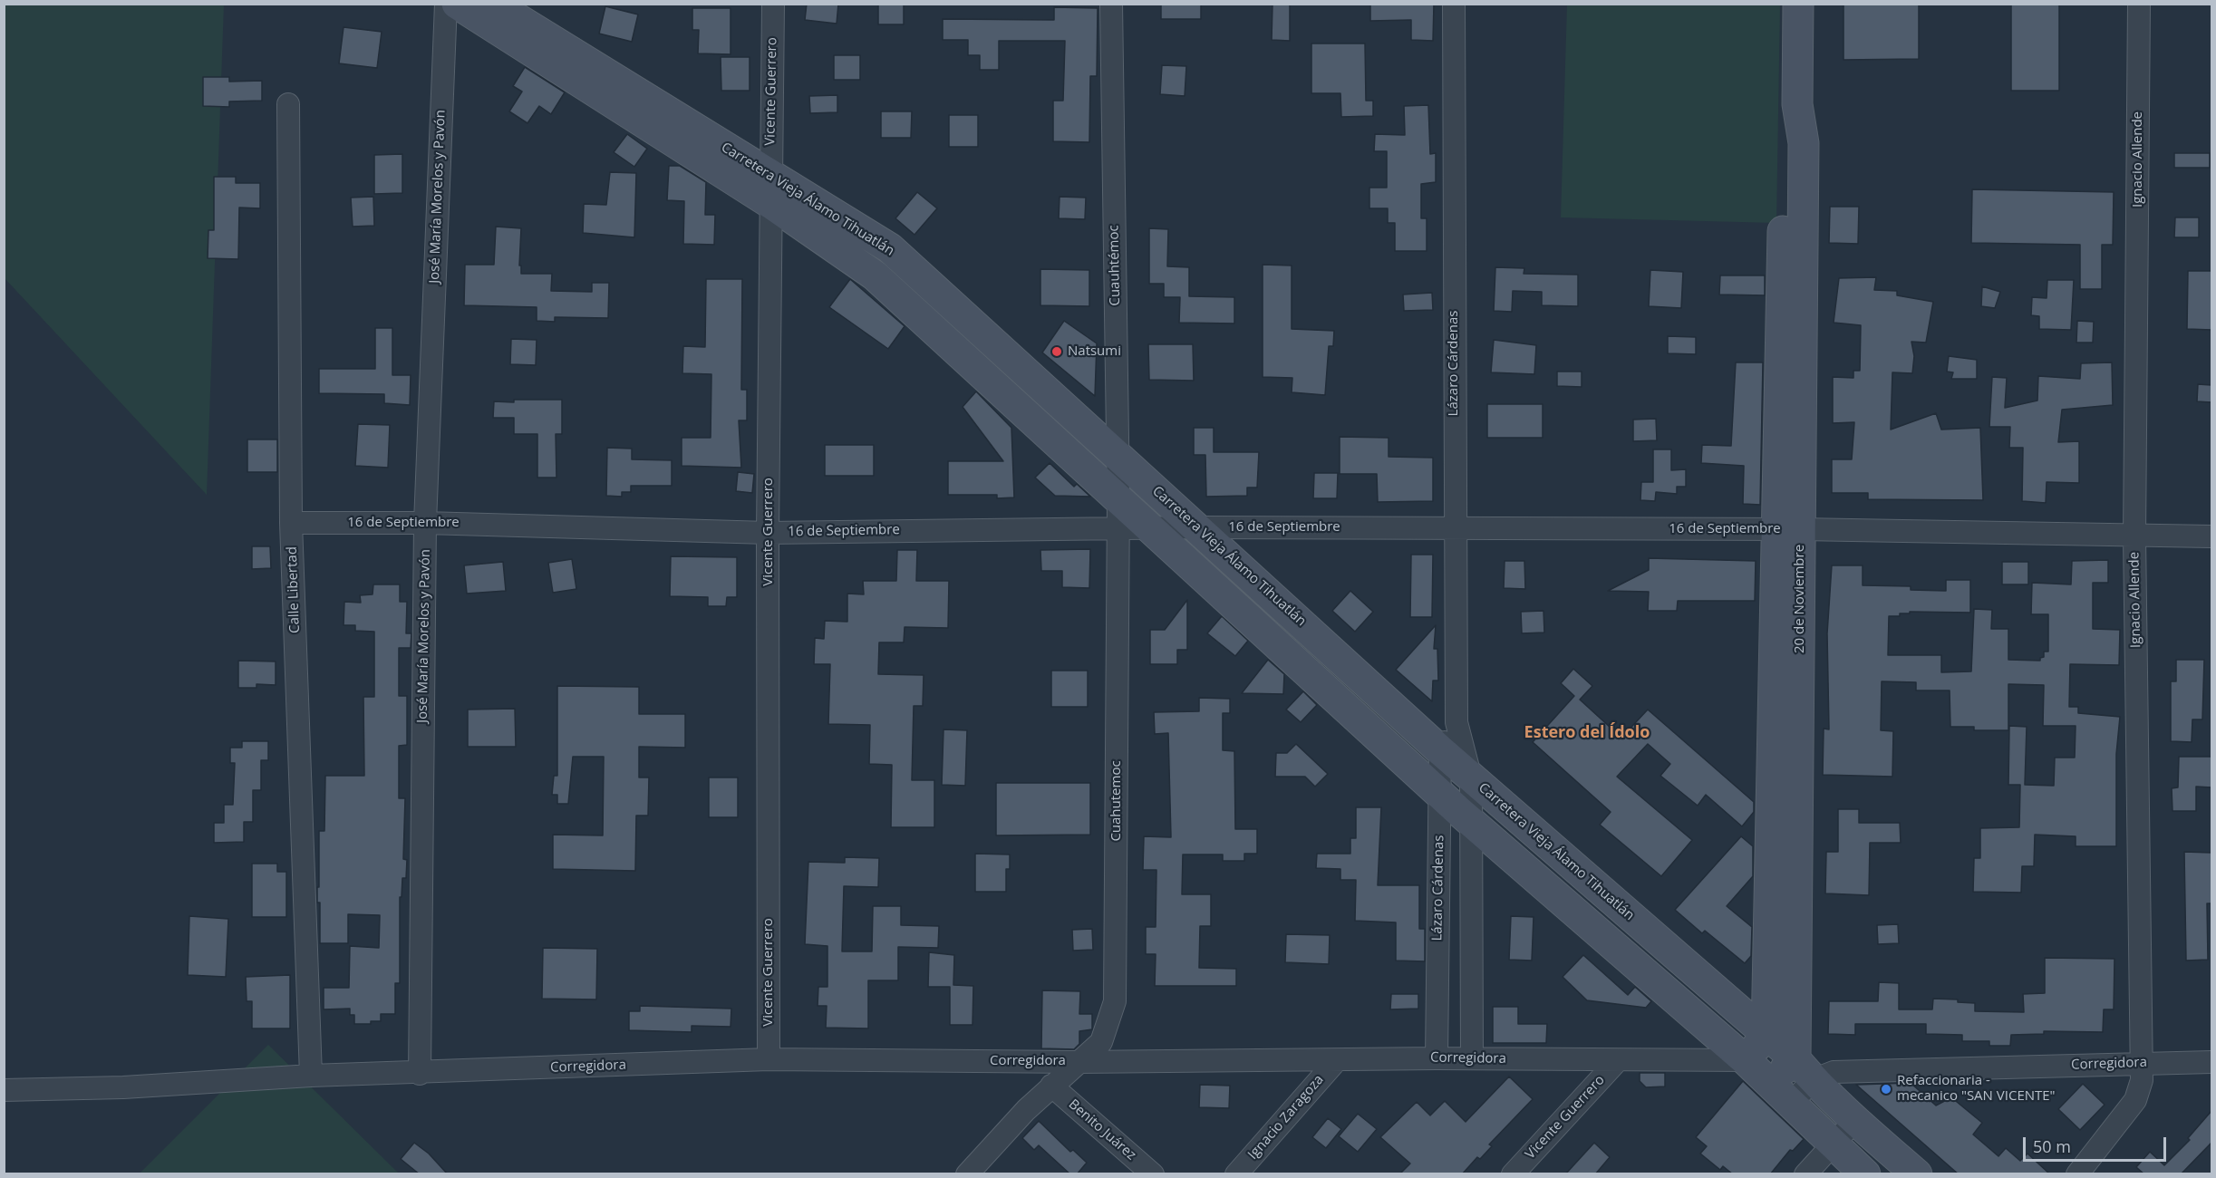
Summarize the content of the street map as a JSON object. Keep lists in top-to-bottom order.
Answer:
{
  "streets": {
    "main road": ["Carretera Vieja Álamo Tihuatlán", "20 de Noviembre"],
    "street": [
      "Vicente Guerrero",
      "Ignacio Allende",
      "José María Morelos y Pavón",
      "Cuauhtémoc",
      "Lázaro Cárdenas",
      "16 de Septiembre",
      "Calle Libertad",
      "Cuahutemoc",
      "Corregidora",
      "Ignacio Zaragoza",
      "Benito Juárez"
    ]
  },
  "crossings": [
    ["Vicente Guerrero", "Carretera Vieja Álamo Tihuatlán"],
    ["Vicente Guerrero", "16 de Septiembre"],
    ["Vicente Guerrero", "Corregidora"],
    ["Ignacio Allende", "16 de Septiembre"],
    ["Ignacio Allende", "Corregidora"],
    ["José María Morelos y Pavón", "16 de Septiembre"],
    ["José María Morelos y Pavón", "Corregidora"],
    ["Carretera Vieja Álamo Tihuatlán", "Cuauhtémoc"],
    ["Carretera Vieja Álamo Tihuatlán", "Lázaro Cárdenas"],
    ["Carretera Vieja Álamo Tihuatlán", "16 de Septiembre"],
    ["Carretera Vieja Álamo Tihuatlán", "20 de Noviembre"],
    ["Carretera Vieja Álamo Tihuatlán", "Cuahutemoc"],
    ["Carretera Vieja Álamo Tihuatlán", "Corregidora"],
    ["Cuauhtémoc", "16 de Septiembre"],
    ["Cuauhtémoc", "Cuahutemoc"],
    ["Lázaro Cárdenas", "16 de Septiembre"],
    ["Lázaro Cárdenas", "Corregidora"],
    ["16 de Septiembre", "Calle Libertad"],
    ["16 de Septiembre", "20 de Noviembre"],
    ["16 de Septiembre", "Cuahutemoc"],
    ["Calle Libertad", "Corregidora"],
    ["20 de Noviembre", "Corregidora"],
    ["Cuahutemoc", "Corregidora"],
    ["Cuahutemoc", "Benito Juárez"],
    ["Corregidora", "Ignacio Zaragoza"]
  ],
  "districts": ["Estero del Ídolo"],
  "places": ["Natsumi", "Refaccionaria - mecanico \"SAN VICENTE\""],
  "scale_bar": "50 m"
}
